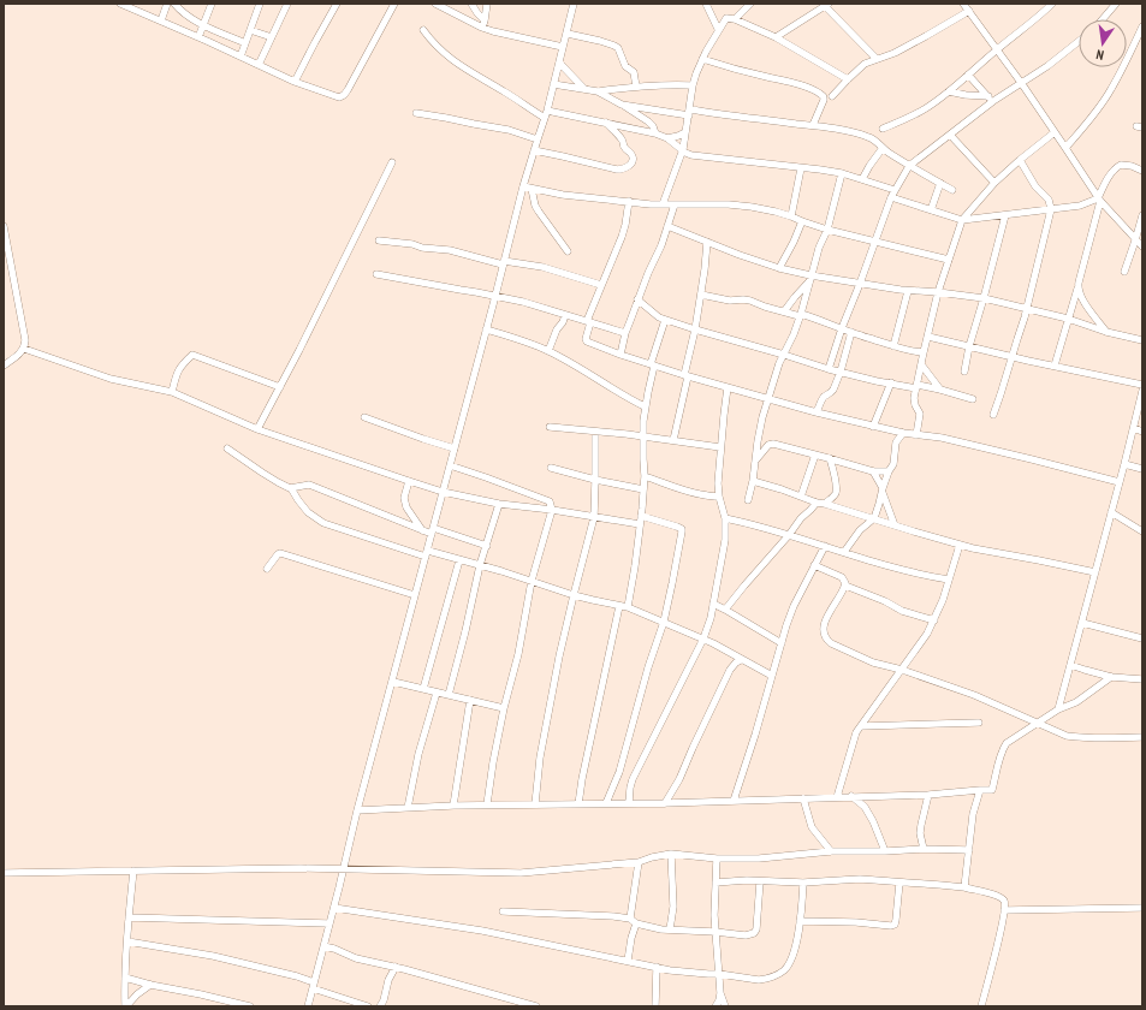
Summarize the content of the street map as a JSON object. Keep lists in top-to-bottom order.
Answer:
{
  "north": "bottom"
}
